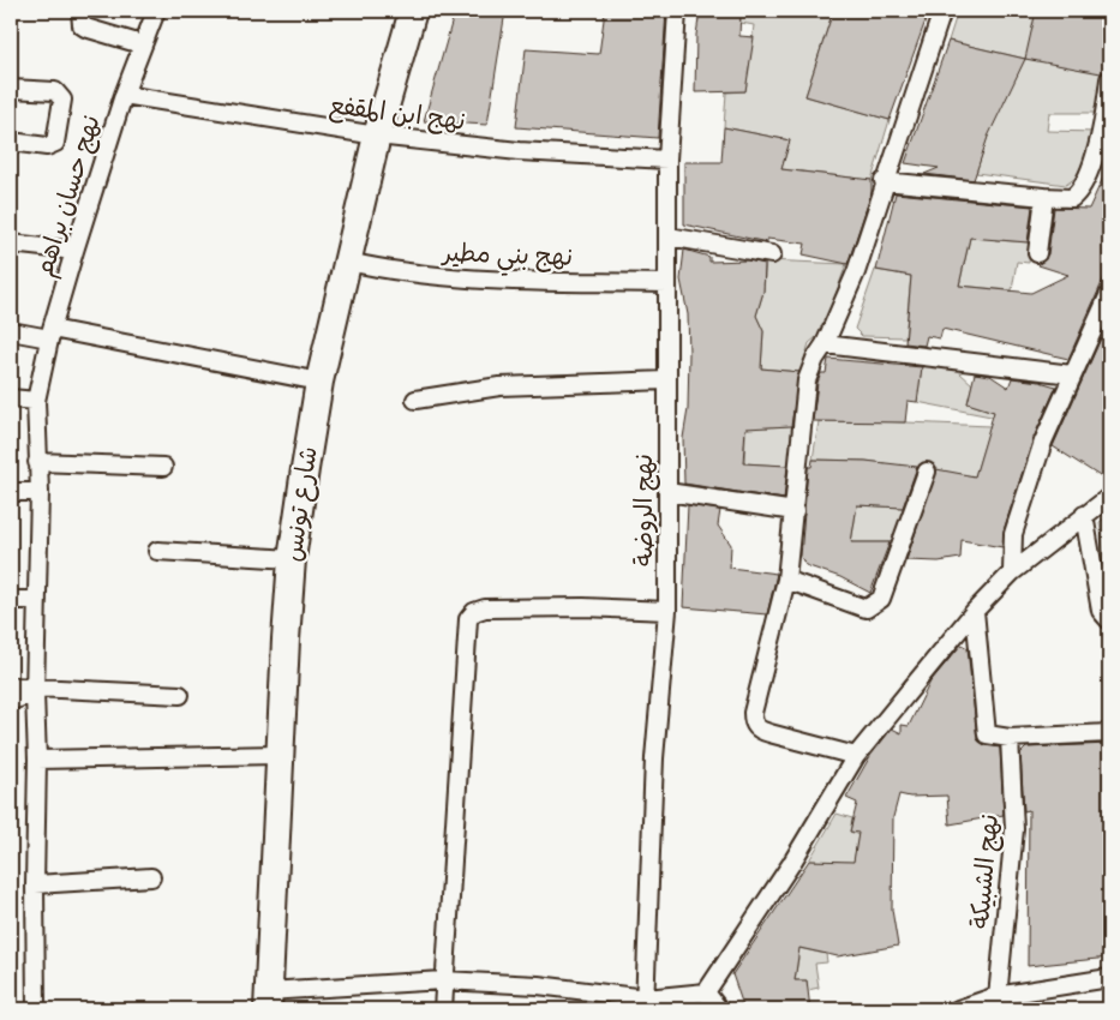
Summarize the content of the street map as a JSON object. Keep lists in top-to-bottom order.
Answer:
{
  "streets": {
    "main road": ["شارع تونس"],
    "street": [
      "نهج ابن المقفع",
      "نهج حسان براهم",
      "نهج بني مطير",
      "نهج الروضة",
      "نهج الشبيكة"
    ]
  },
  "crossings": [
    ["نهج ابن المقفع", "نهج حسان براهم"],
    ["نهج ابن المقفع", "شارع تونس"],
    ["نهج ابن المقفع", "نهج الروضة"],
    ["نهج بني مطير", "شارع تونس"],
    ["نهج بني مطير", "نهج الروضة"]
  ]
}
